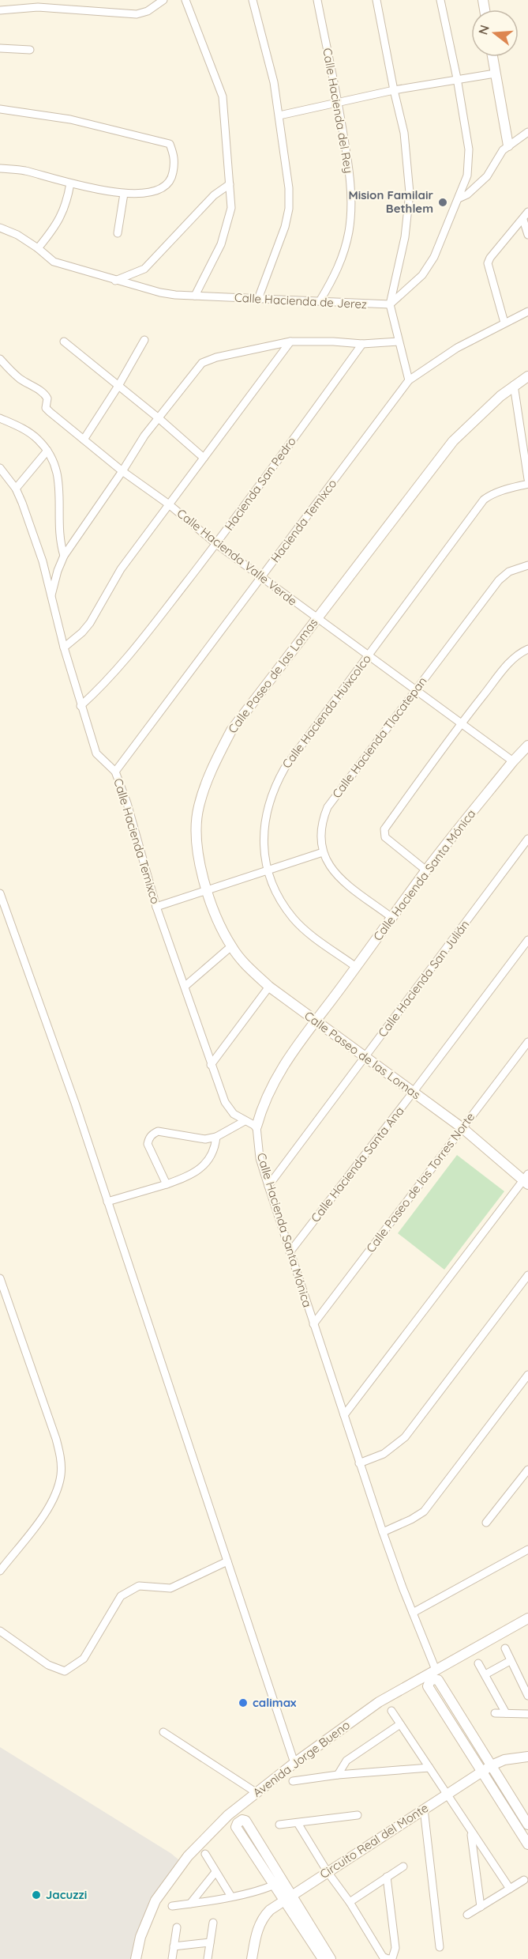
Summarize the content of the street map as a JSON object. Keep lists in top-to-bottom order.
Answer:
{
  "streets": {
    "street": [
      "Calle Hacienda del Rey",
      "Calle Hacienda de Jerez",
      "Hacienda San Pedro",
      "Hacienda Temixco",
      "Calle Hacienda Valle Verde",
      "Calle Paseo de las Lomas",
      "Calle Hacienda Huixcolco",
      "Calle Hacienda Tlacatepan",
      "Calle Hacienda Temixco",
      "Calle Hacienda Santa Mónica",
      "Calle Hacienda San Julián",
      "Calle Hacienda Santa Ana",
      "Calle Paseo de las Torres Norte",
      "Avenida Jorge Bueno",
      "Circuito Real del Monte"
    ]
  },
  "crossings": [
    ["Calle Hacienda del Rey", "Calle Hacienda de Jerez"],
    ["Hacienda San Pedro", "Calle Hacienda Valle Verde"],
    ["Hacienda San Pedro", "Calle Hacienda Temixco"],
    ["Hacienda Temixco", "Calle Hacienda Valle Verde"],
    ["Hacienda Temixco", "Calle Hacienda Temixco"],
    ["Calle Hacienda Valle Verde", "Calle Paseo de las Lomas"],
    ["Calle Hacienda Valle Verde", "Calle Hacienda Huixcolco"],
    ["Calle Hacienda Valle Verde", "Calle Hacienda Tlacatepan"],
    ["Calle Hacienda Valle Verde", "Calle Hacienda Santa Mónica"],
    ["Calle Paseo de las Lomas", "Calle Hacienda Santa Mónica"],
    ["Calle Paseo de las Lomas", "Calle Hacienda San Julián"],
    ["Calle Paseo de las Lomas", "Calle Hacienda Santa Ana"],
    ["Calle Paseo de las Lomas", "Calle Paseo de las Torres Norte"],
    ["Calle Hacienda Huixcolco", "Calle Hacienda Santa Mónica"],
    ["Calle Hacienda Tlacatepan", "Calle Hacienda Santa Mónica"],
    ["Calle Hacienda Temixco", "Calle Hacienda Santa Mónica"],
    ["Calle Hacienda Santa Mónica", "Calle Hacienda San Julián"],
    ["Calle Hacienda Santa Mónica", "Calle Hacienda Santa Ana"],
    ["Calle Hacienda Santa Mónica", "Calle Paseo de las Torres Norte"],
    ["Calle Hacienda Santa Mónica", "Avenida Jorge Bueno"]
  ],
  "places": ["Mision Familair Bethlem", "calimax", "Jacuzzi"],
  "north": "left"
}
